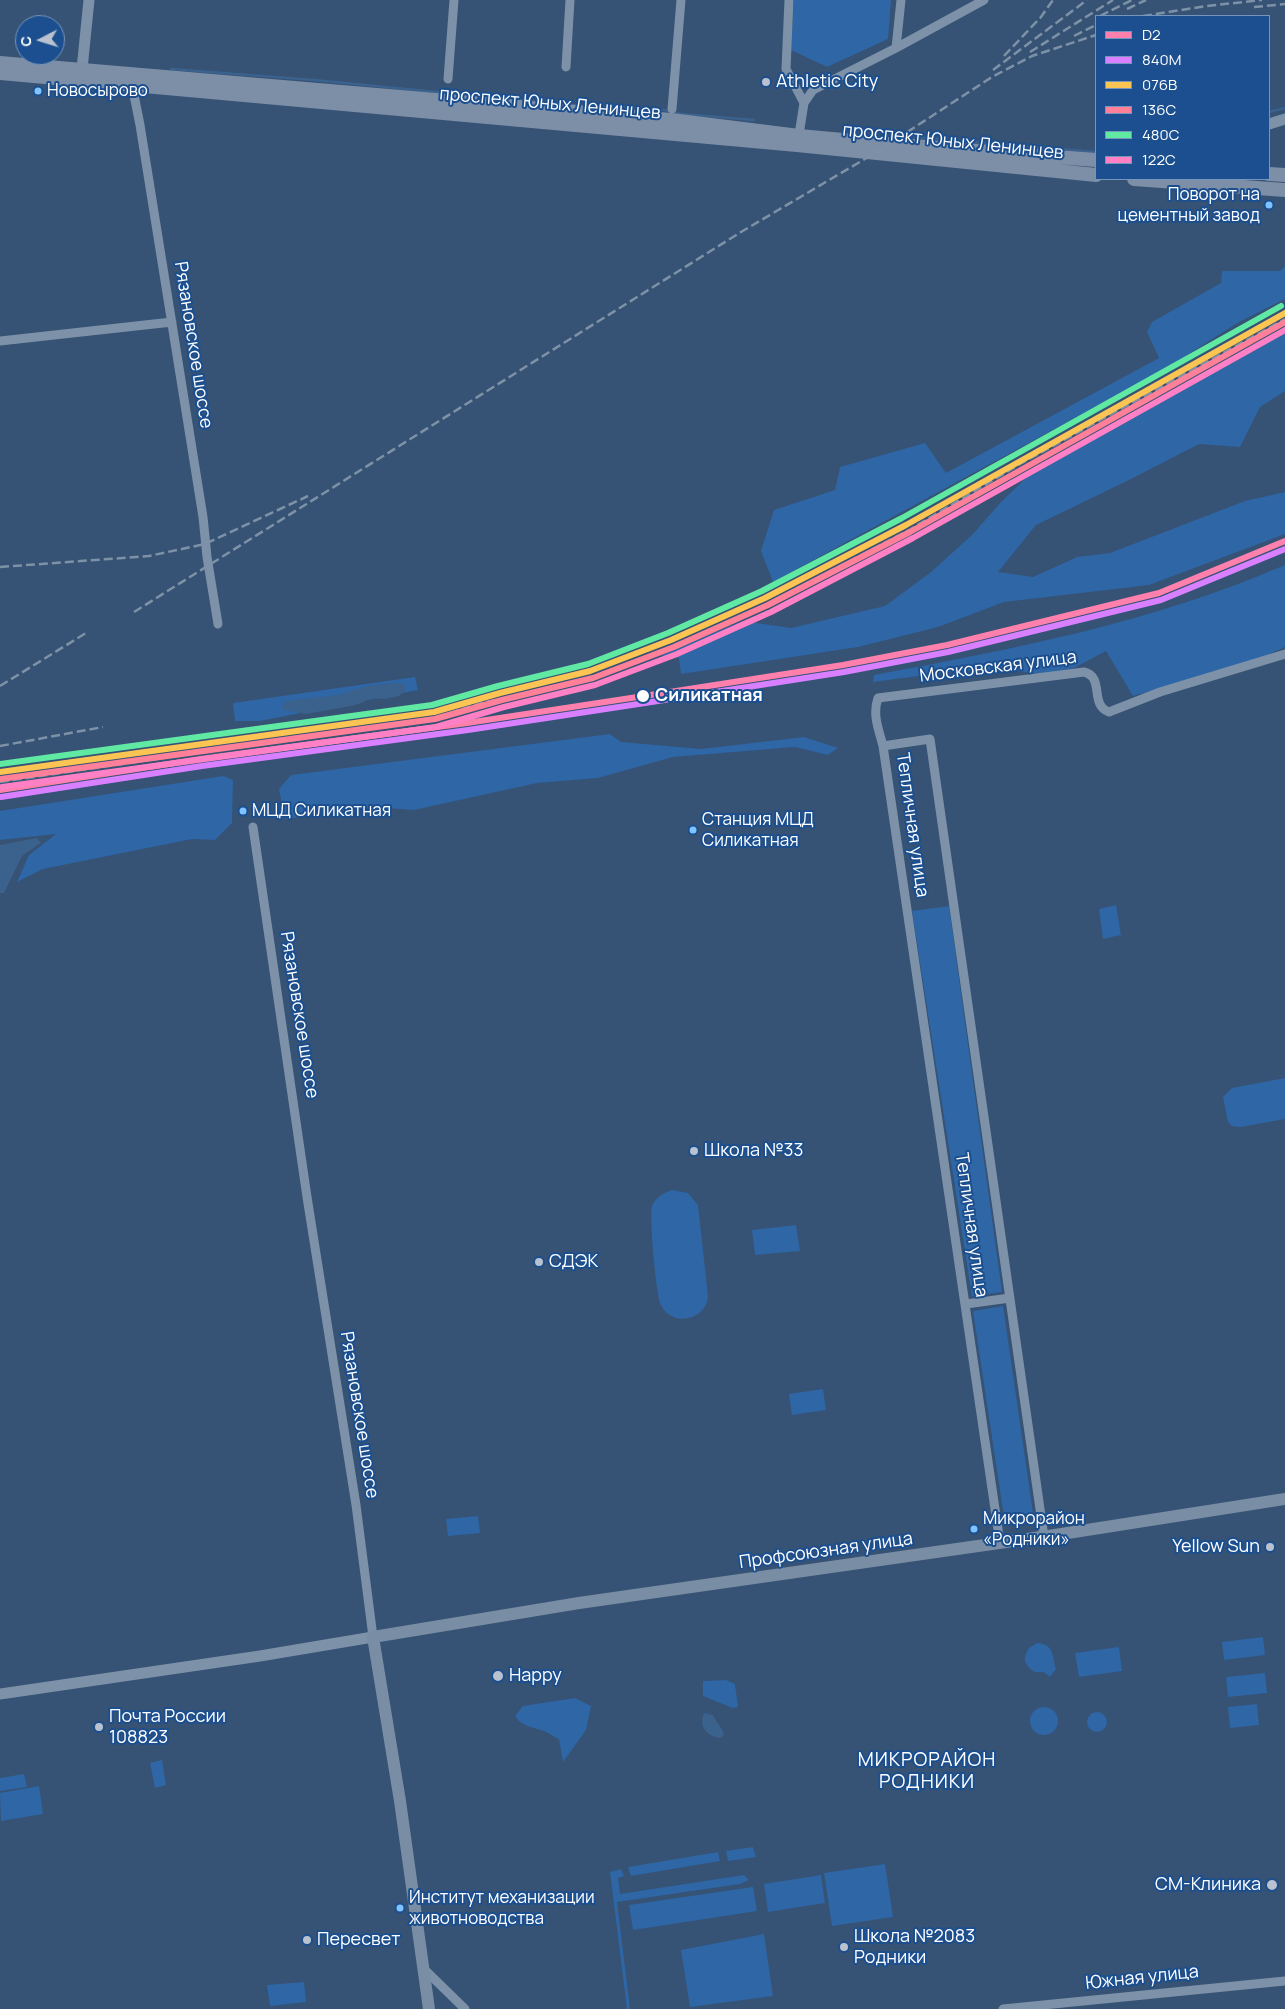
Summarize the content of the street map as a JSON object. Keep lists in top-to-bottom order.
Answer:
{
  "streets": {
    "main road": ["проспект Юных Ленинцев", "Рязановское шоссе", "Профсоюзная улица"],
    "street": ["Московская улица", "Тепличная улица", "Южная улица"]
  },
  "crossings": [
    ["проспект Юных Ленинцев", "Рязановское шоссе"],
    ["Рязановское шоссе", "Профсоюзная улица"],
    ["Московская улица", "Тепличная улица"],
    ["Тепличная улица", "Профсоюзная улица"]
  ],
  "districts": ["МИКРОРАЙОН РОДНИКИ"],
  "places": [
    "Athletic City",
    "Новосырово",
    "Поворот на цементный завод",
    "Силикатная",
    "МЦД Силикатная",
    "Станция МЦД Силикатная",
    "Школа №33",
    "СДЭК",
    "Микрорайон «Родники»",
    "Yellow Sun",
    "Happy",
    "Почта России 108823",
    "СМ-Клиника",
    "Институт механизации животноводства",
    "Пересвет",
    "Школа №2083 Родники"
  ],
  "lines": [
    "transit line 480С",
    "transit line 076В",
    "transit line 136С",
    "transit line 122С",
    "transit line D2",
    "transit line 840М"
  ],
  "legend": [
    "D2",
    "840М",
    "076В",
    "136С",
    "480С",
    "122С"
  ],
  "north": "left"
}
